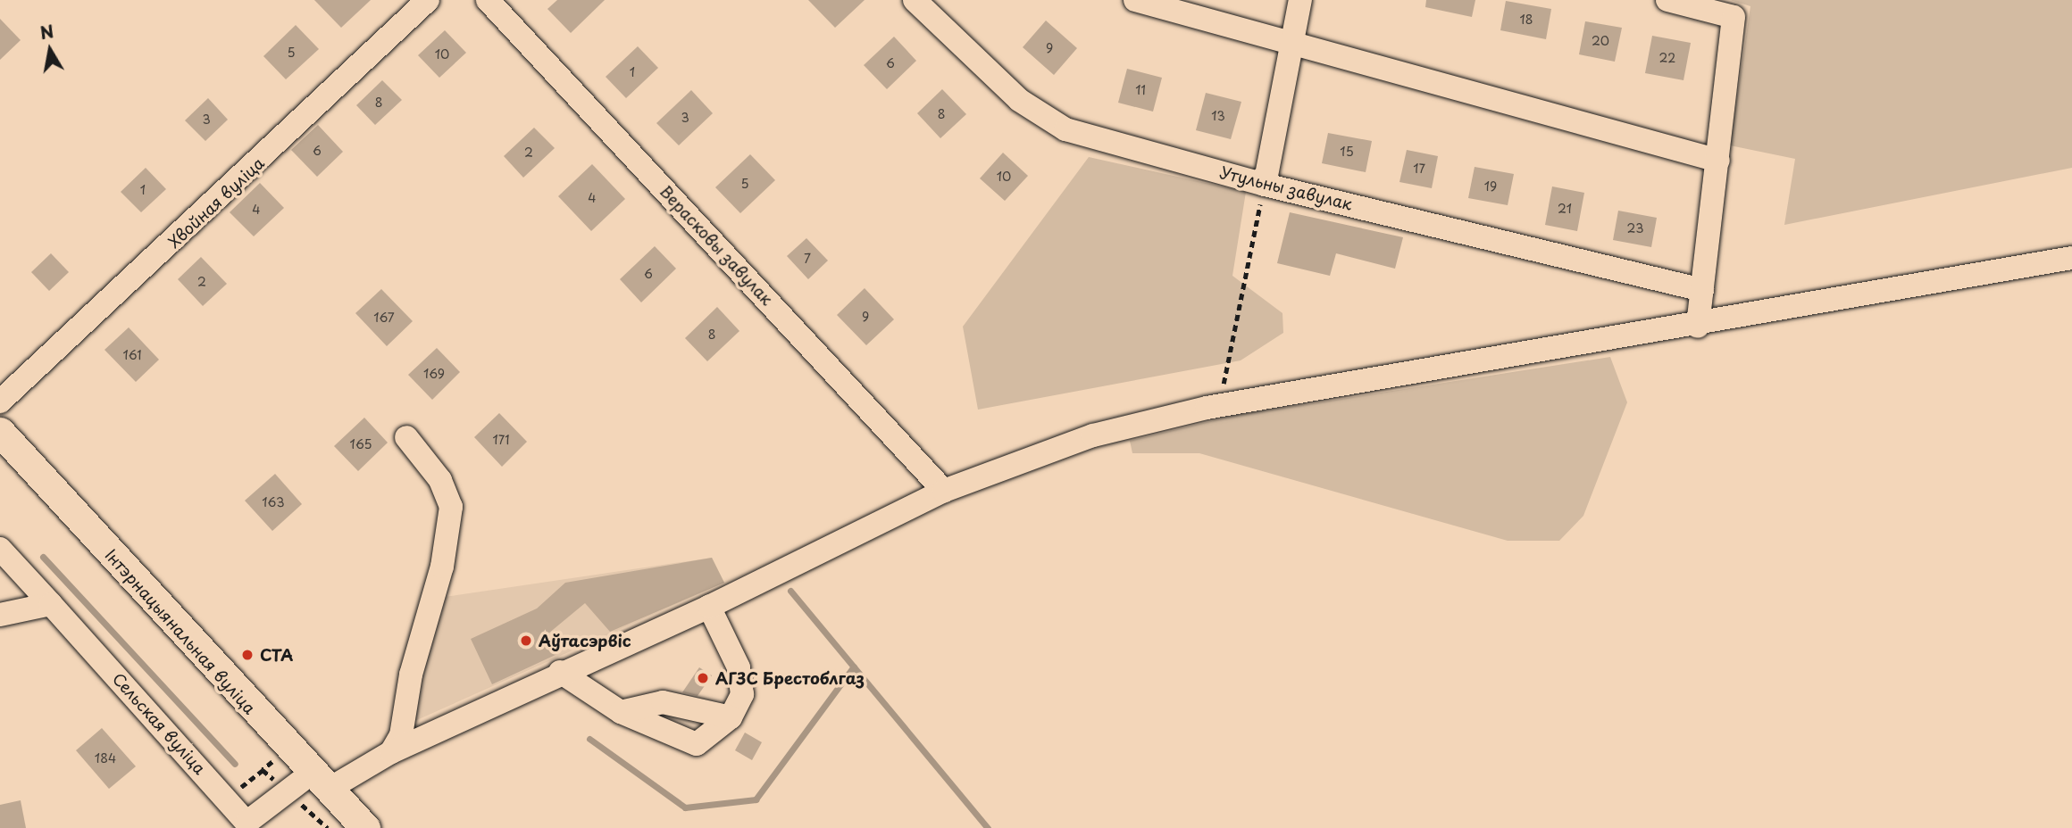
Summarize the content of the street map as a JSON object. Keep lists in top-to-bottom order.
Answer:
{
  "streets": {
    "main road": ["Інтэрнацыянальная вуліца"],
    "street": [
      "Утульны завулак",
      "Хвойная вуліца",
      "Верасковы завулак",
      "Сельская вуліца"
    ]
  },
  "crossings": [
    ["Верасковы завулак", "Сельская вуліца"],
    ["Інтэрнацыянальная вуліца", "Сельская вуліца"]
  ],
  "places": ["Аўтасэрвіс", "СТА", "АГЗС Брестоблгаз"],
  "house_numbers": [
    "18",
    "20",
    "9",
    "5",
    "10",
    "22",
    "6",
    "1",
    "11",
    "8",
    "8",
    "13",
    "3",
    "3",
    "6",
    "15",
    "2",
    "17",
    "10",
    "5",
    "19",
    "1",
    "4",
    "21",
    "4",
    "23",
    "7",
    "6",
    "2",
    "9",
    "167",
    "8",
    "161",
    "169",
    "171",
    "165",
    "163",
    "184"
  ],
  "north": "top"
}
